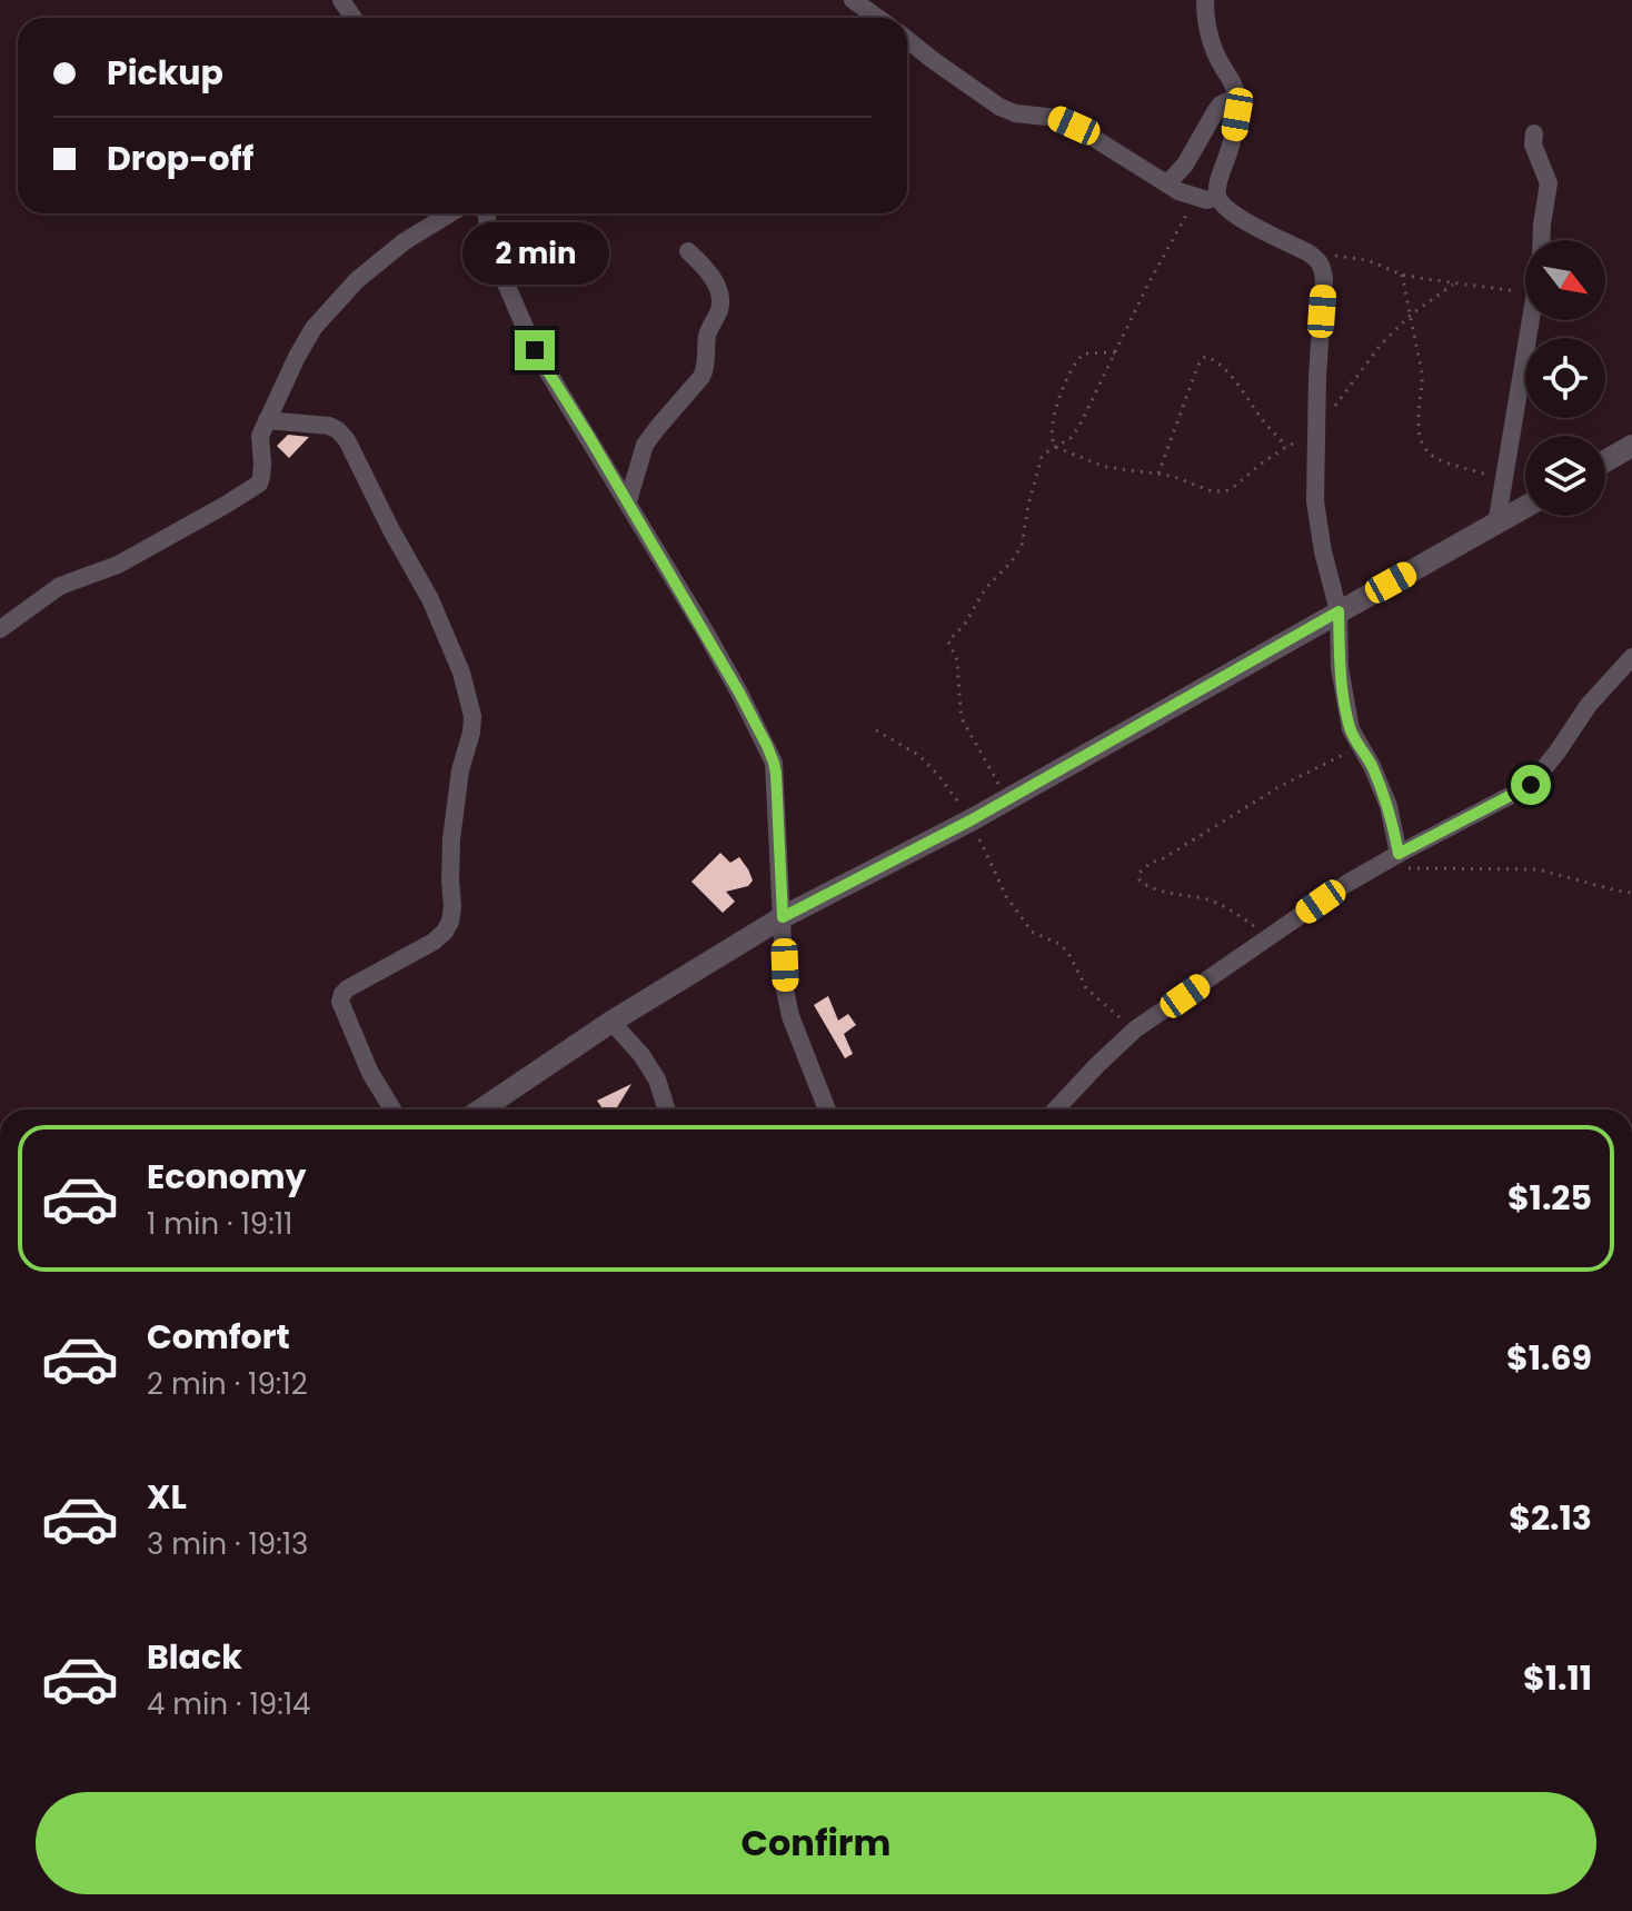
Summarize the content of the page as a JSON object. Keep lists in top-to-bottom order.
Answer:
{
  "north": "bottom right",
  "page": {
    "banner": ["Pickup", "Drop-off"],
    "bubble": "2 min",
    "list": [
      {
        "name": "Economy",
        "note": "1 min · 19:11",
        "value": "$1.25"
      },
      {
        "name": "Comfort",
        "note": "2 min · 19:12",
        "value": "$1.69"
      },
      {
        "name": "XL",
        "note": "3 min · 19:13",
        "value": "$2.13"
      },
      {
        "name": "Black",
        "note": "4 min · 19:14",
        "value": "$1.11"
      }
    ],
    "buttons": "Confirm"
  }
}
